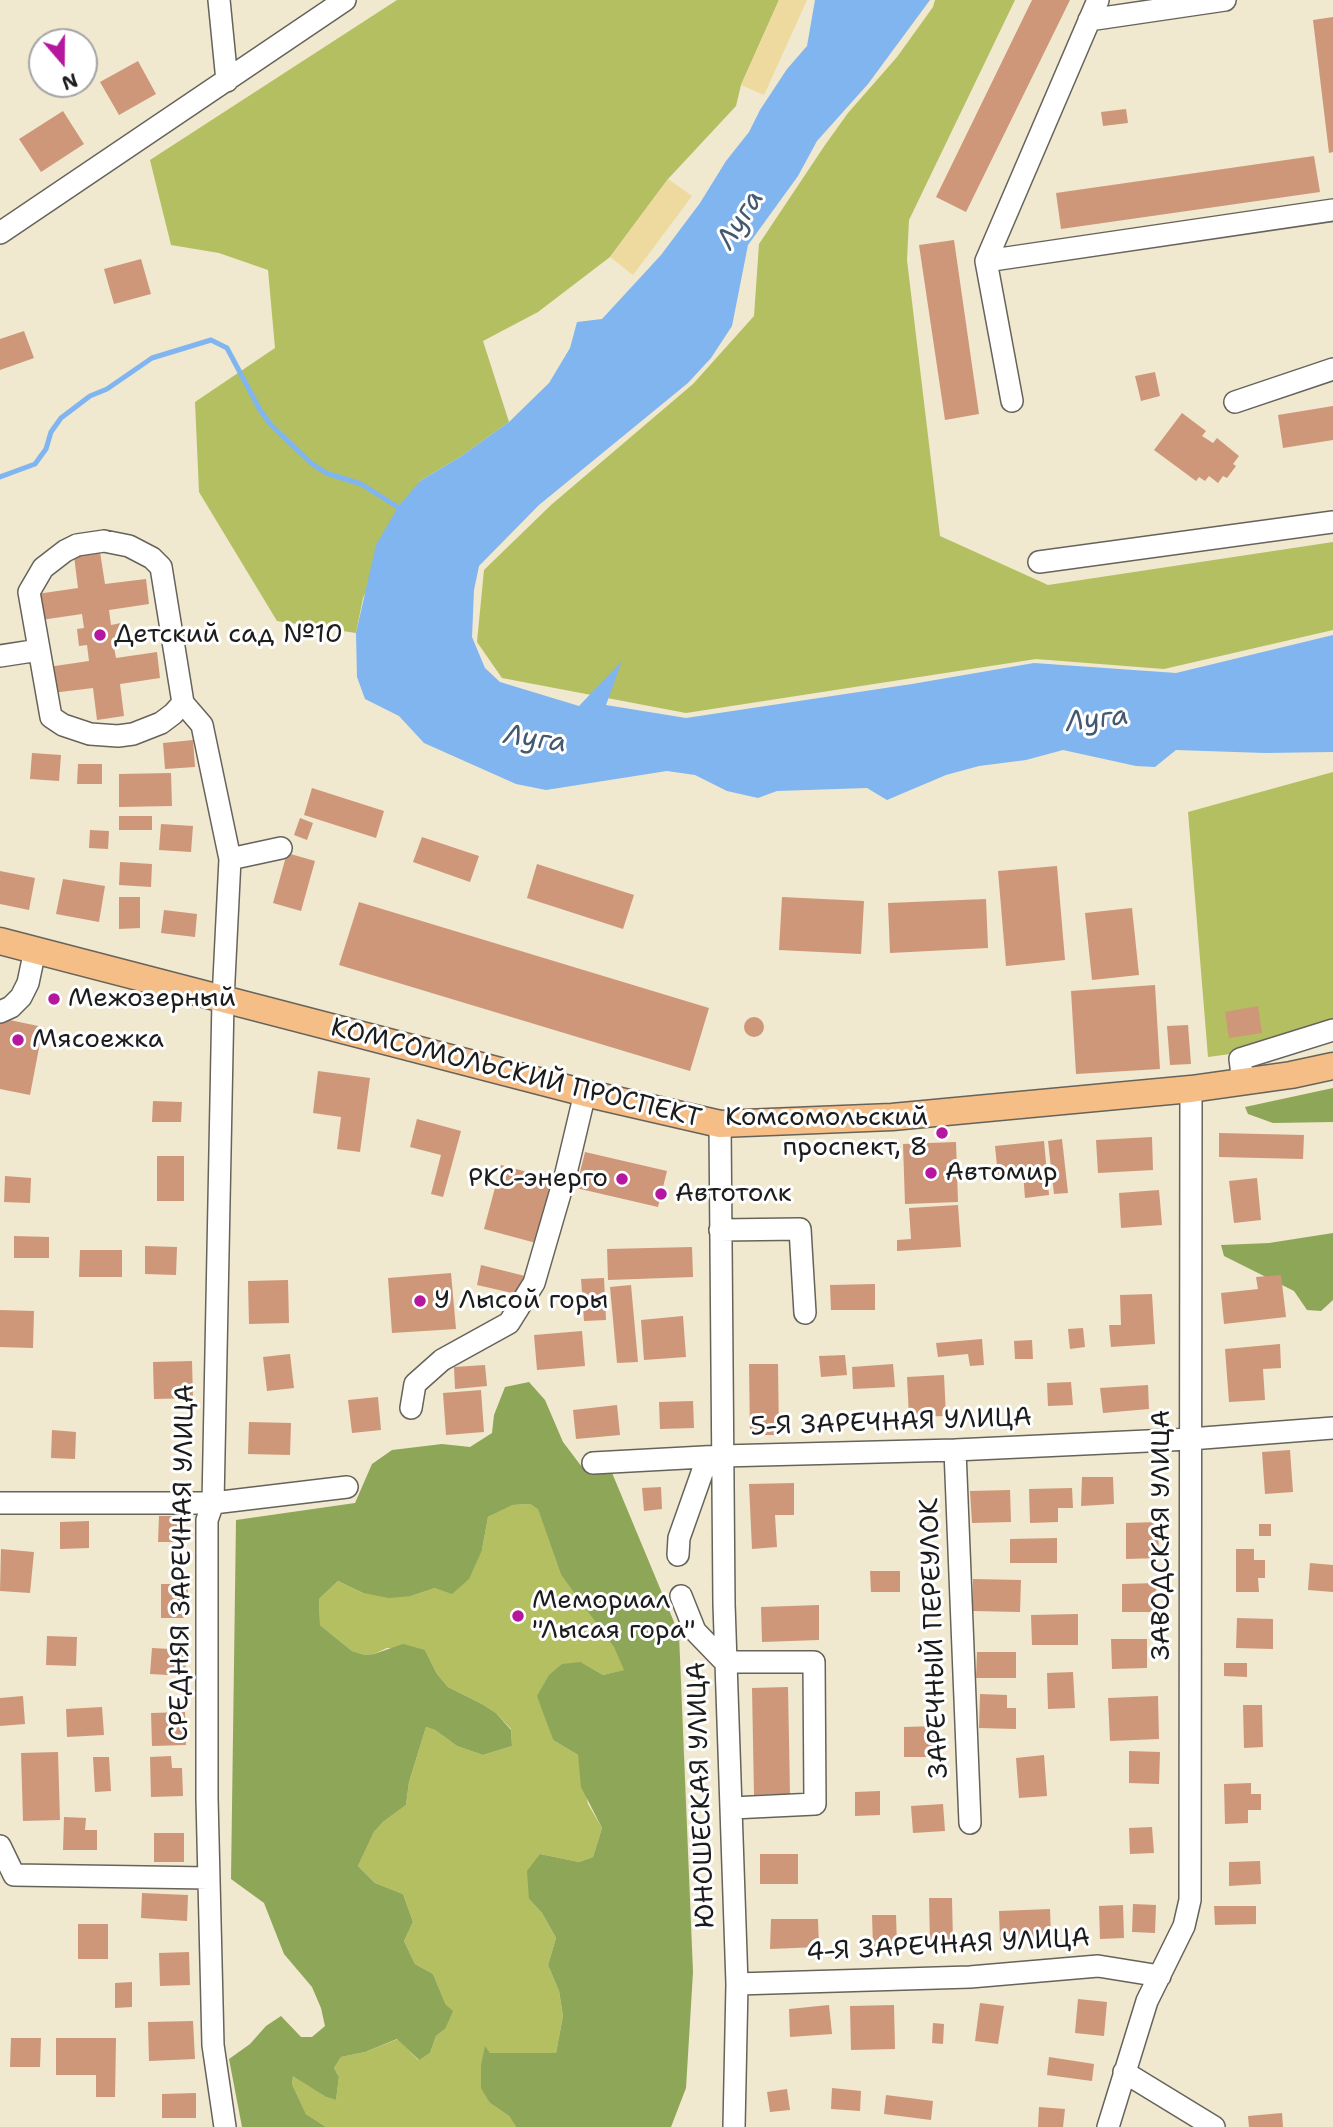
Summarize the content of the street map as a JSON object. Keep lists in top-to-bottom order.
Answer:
{
  "streets": {
    "main road": ["КОМСОМОЛЬСКИЙ ПРОСПЕКТ"],
    "street": [
      "5-Я ЗАРЕЧНАЯ УЛИЦА",
      "ЗАВОДСКАЯ УЛИЦА",
      "СРЕДНЯЯ ЗАРЕЧНАЯ УЛИЦА",
      "ЗАРЕЧНЫЙ ПЕРЕУЛОК",
      "ЮНОШЕСКАЯ УЛИЦА",
      "4-Я ЗАРЕЧНАЯ УЛИЦА"
    ]
  },
  "crossings": [
    ["КОМСОМОЛЬСКИЙ ПРОСПЕКТ", "ЗАВОДСКАЯ УЛИЦА"],
    ["КОМСОМОЛЬСКИЙ ПРОСПЕКТ", "СРЕДНЯЯ ЗАРЕЧНАЯ УЛИЦА"],
    ["КОМСОМОЛЬСКИЙ ПРОСПЕКТ", "ЮНОШЕСКАЯ УЛИЦА"],
    ["5-Я ЗАРЕЧНАЯ УЛИЦА", "ЗАВОДСКАЯ УЛИЦА"],
    ["5-Я ЗАРЕЧНАЯ УЛИЦА", "ЗАРЕЧНЫЙ ПЕРЕУЛОК"],
    ["5-Я ЗАРЕЧНАЯ УЛИЦА", "ЮНОШЕСКАЯ УЛИЦА"],
    ["ЗАВОДСКАЯ УЛИЦА", "4-Я ЗАРЕЧНАЯ УЛИЦА"],
    ["ЮНОШЕСКАЯ УЛИЦА", "4-Я ЗАРЕЧНАЯ УЛИЦА"]
  ],
  "water": ["Луга"],
  "places": [
    "Детский сад №10",
    "Межозерный",
    "Мясоежка",
    "Комсомольский проспект, 8",
    "Автомир",
    "РКС-энерго",
    "Автотолк",
    "У Лысой горы",
    "Мемориал \"Лысая гора\""
  ],
  "north": "bottom"
}
